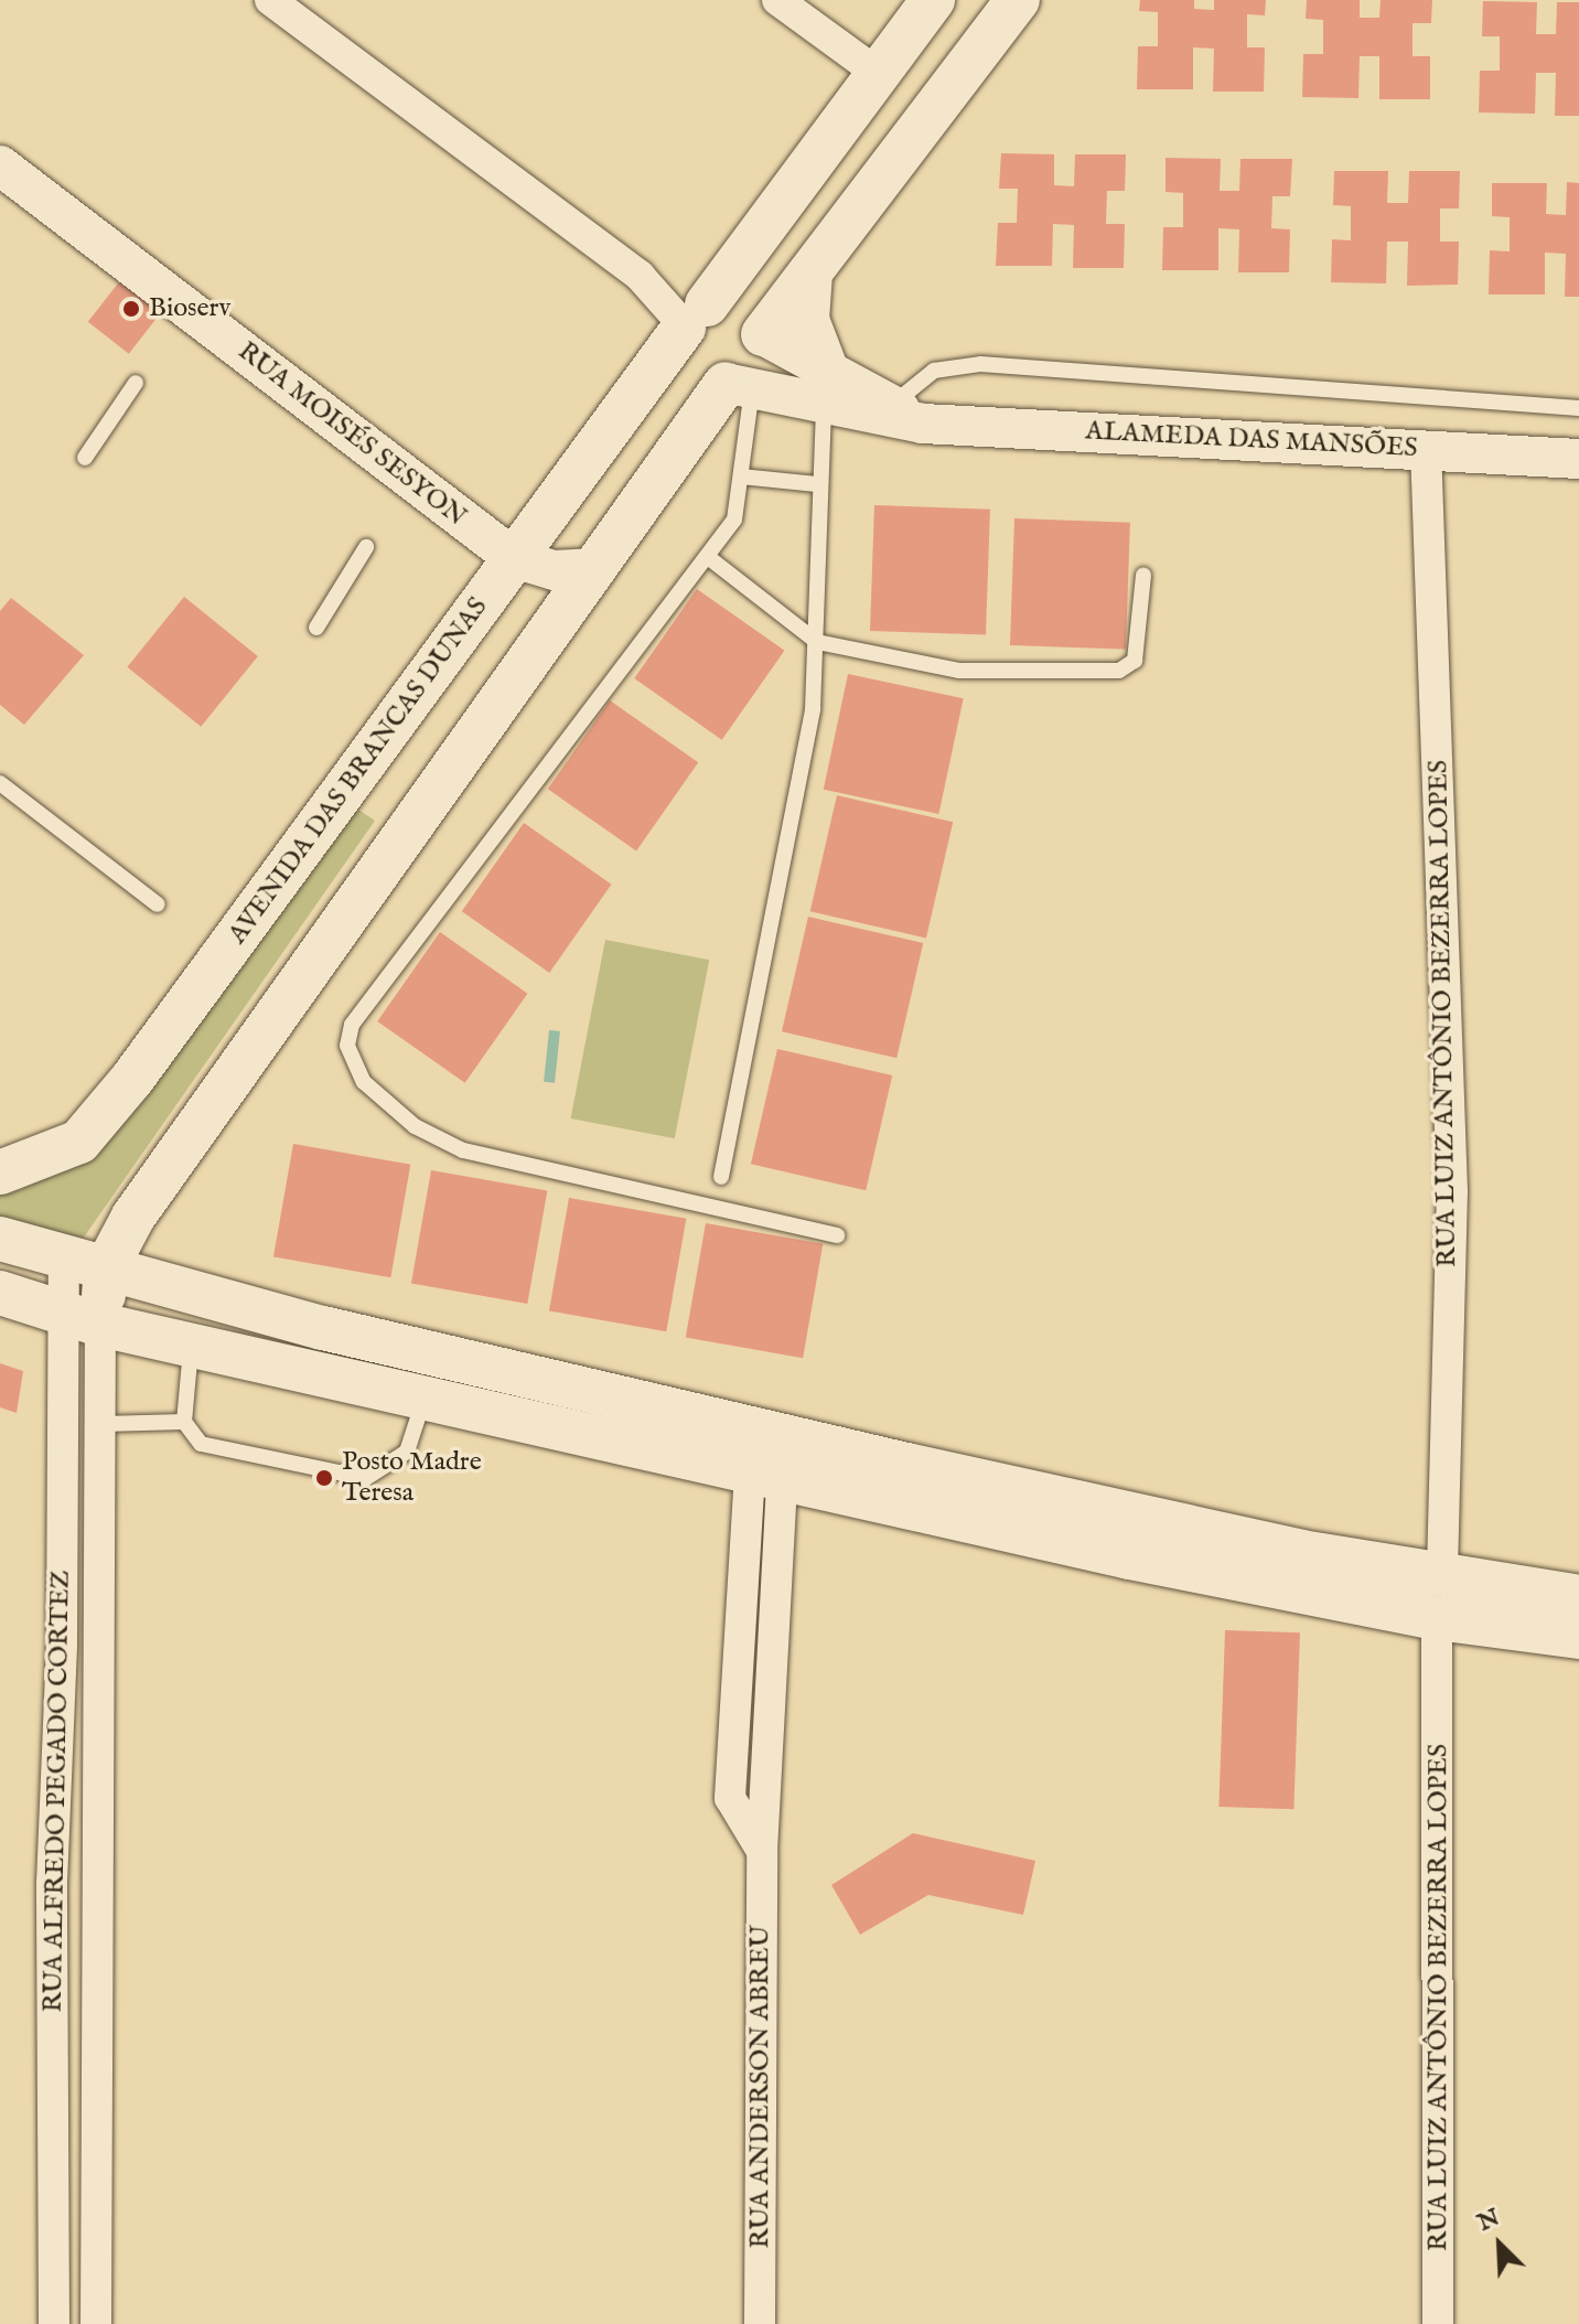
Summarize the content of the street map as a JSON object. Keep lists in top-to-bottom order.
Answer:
{
  "streets": {
    "main road": ["AVENIDA DAS BRANCAS DUNAS", "RUA ALFREDO PEGADO CORTEZ"],
    "street": [
      "RUA MOISÉS SESYON",
      "ALAMEDA DAS MANSÕES",
      "RUA LUIZ ANTÔNIO BEZERRA LOPES",
      "RUA ANDERSON ABREU"
    ]
  },
  "crossings": [
    ["RUA MOISÉS SESYON", "AVENIDA DAS BRANCAS DUNAS"],
    ["ALAMEDA DAS MANSÕES", "AVENIDA DAS BRANCAS DUNAS"],
    ["ALAMEDA DAS MANSÕES", "RUA LUIZ ANTÔNIO BEZERRA LOPES"]
  ],
  "places": ["Bioserv", "Posto Madre Teresa"],
  "north": "top left"
}
